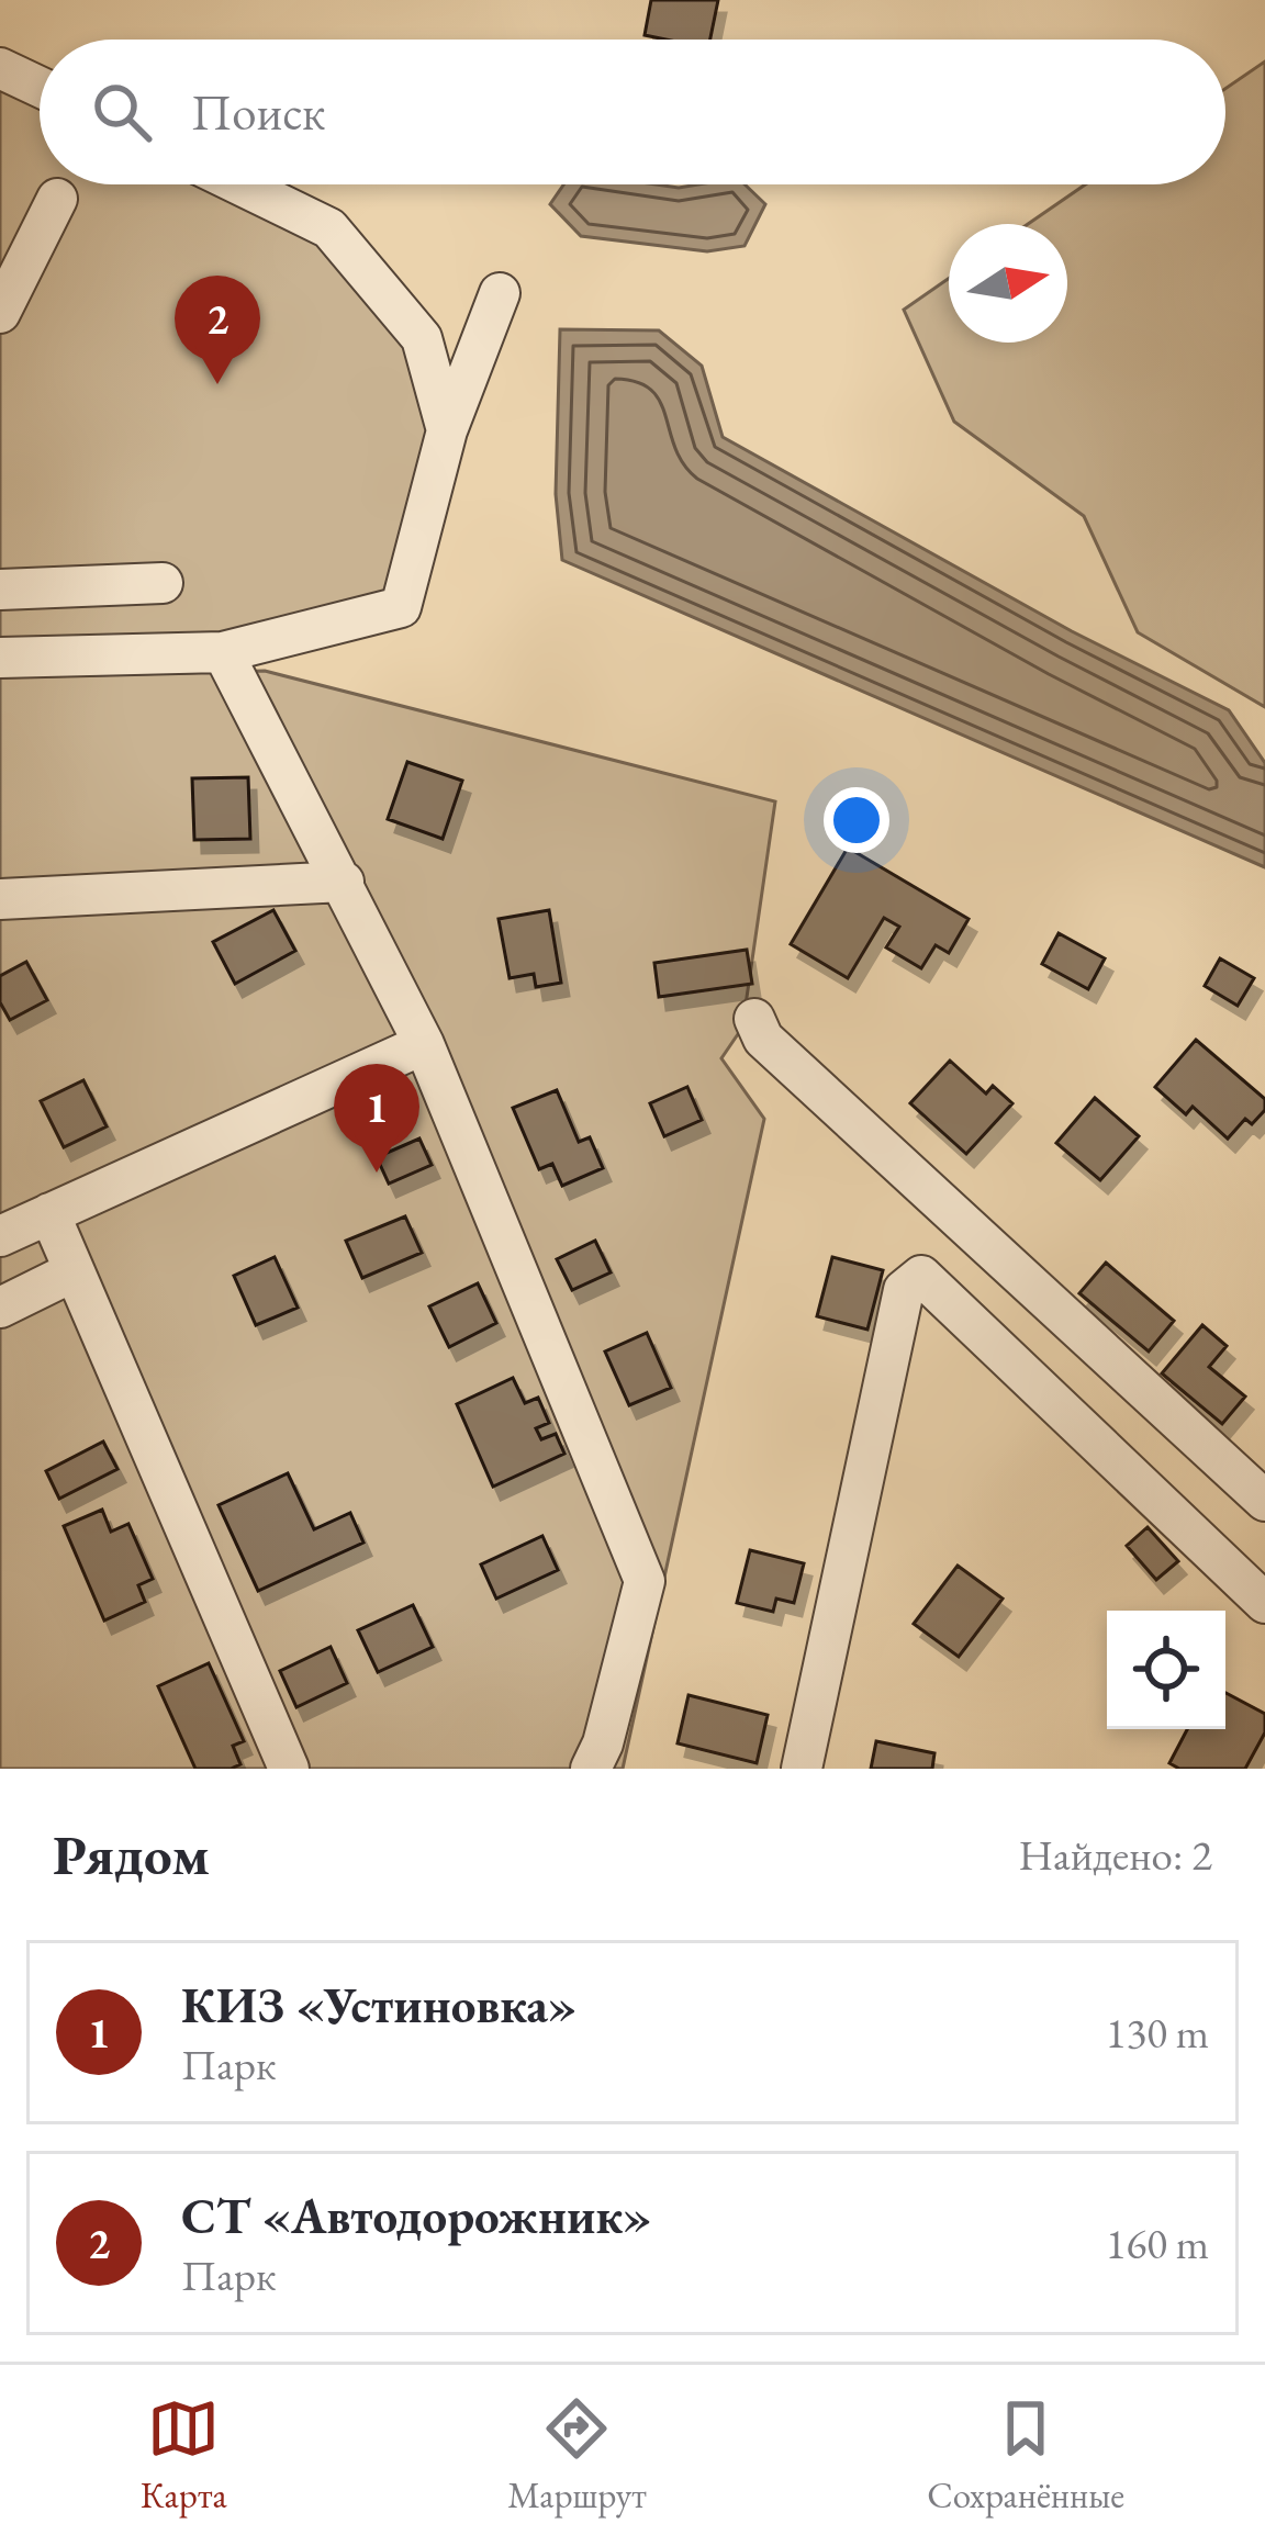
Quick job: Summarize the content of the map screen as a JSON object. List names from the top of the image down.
{
  "north": "right",
  "page": {
    "search": "Поиск",
    "pins": ["2", "1"],
    "heading": ["Рядом", "Найдено: 2"],
    "list": [
      {
        "mark": "1",
        "name": "КИЗ «Устиновка»",
        "note": "Парк",
        "value": "130 m"
      },
      {
        "mark": "2",
        "name": "СТ «Автодорожник»",
        "note": "Парк",
        "value": "160 m"
      }
    ],
    "nav": ["Карта", "Маршрут", "Сохранённые"]
  }
}
